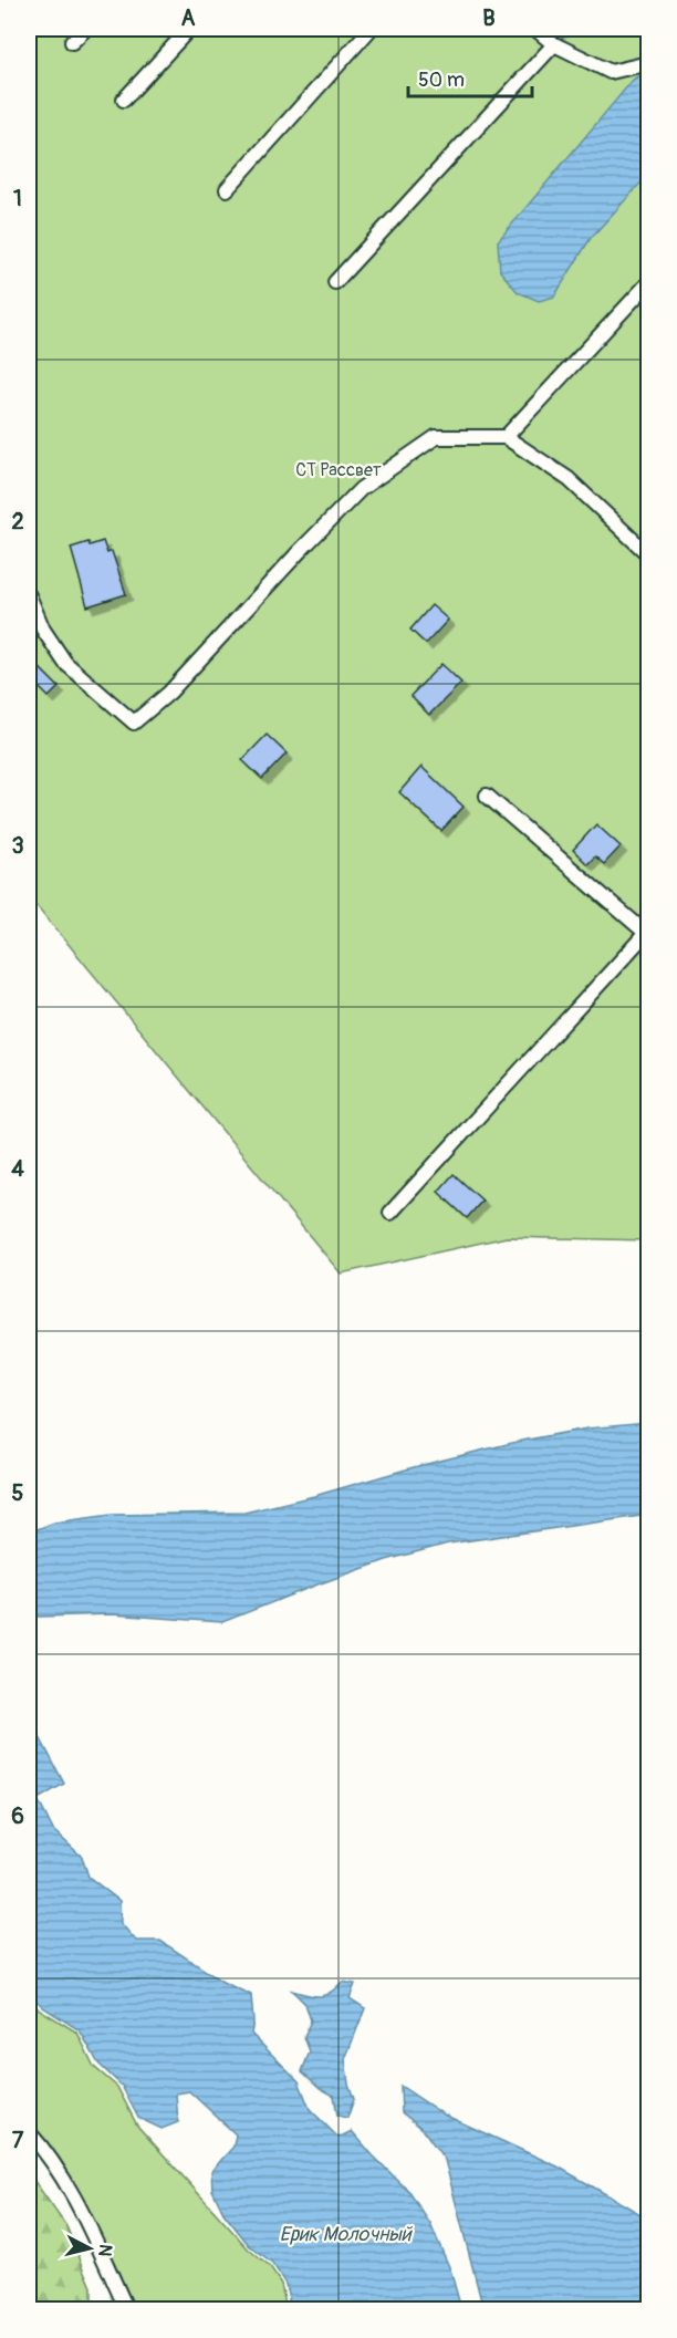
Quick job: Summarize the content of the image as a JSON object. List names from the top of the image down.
{
  "water": ["Ерик Молочный"],
  "parks": ["СТ Рассвет"],
  "scale_bar": "50 m",
  "north": "right",
  "grid": {
    "columns": ["A", "B"],
    "rows": [
      "1",
      "2",
      "3",
      "4",
      "5",
      "6",
      "7"
    ]
  }
}
